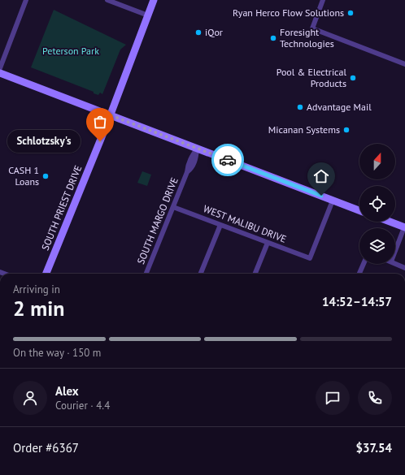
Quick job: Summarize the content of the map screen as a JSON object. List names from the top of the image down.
{
  "streets": {
    "main road": ["SOUTH PRIEST DRIVE"],
    "street": ["SOUTH MARGO DRIVE", "WEST MALIBU DRIVE"]
  },
  "crossings": [
    ["SOUTH MARGO DRIVE", "WEST MALIBU DRIVE"]
  ],
  "parks": ["Peterson Park"],
  "places": [
    "Ryan Herco Flow Solutions",
    "iQor",
    "Foresight Technologies",
    "Pool & Electrical Products",
    "Advantage Mail",
    "Micanan Systems",
    "Schlotzsky's",
    "CASH 1 Loans"
  ],
  "north": "top",
  "page": {
    "bubble": "Schlotzsky's",
    "heading": ["2 min", "Arriving in", "14:52–14:57"],
    "panel": [
      "Alex",
      "Courier · 4.4",
      "Order #6367",
      "$37.54"
    ],
    "bar": "On the way · 150 m"
  }
}
